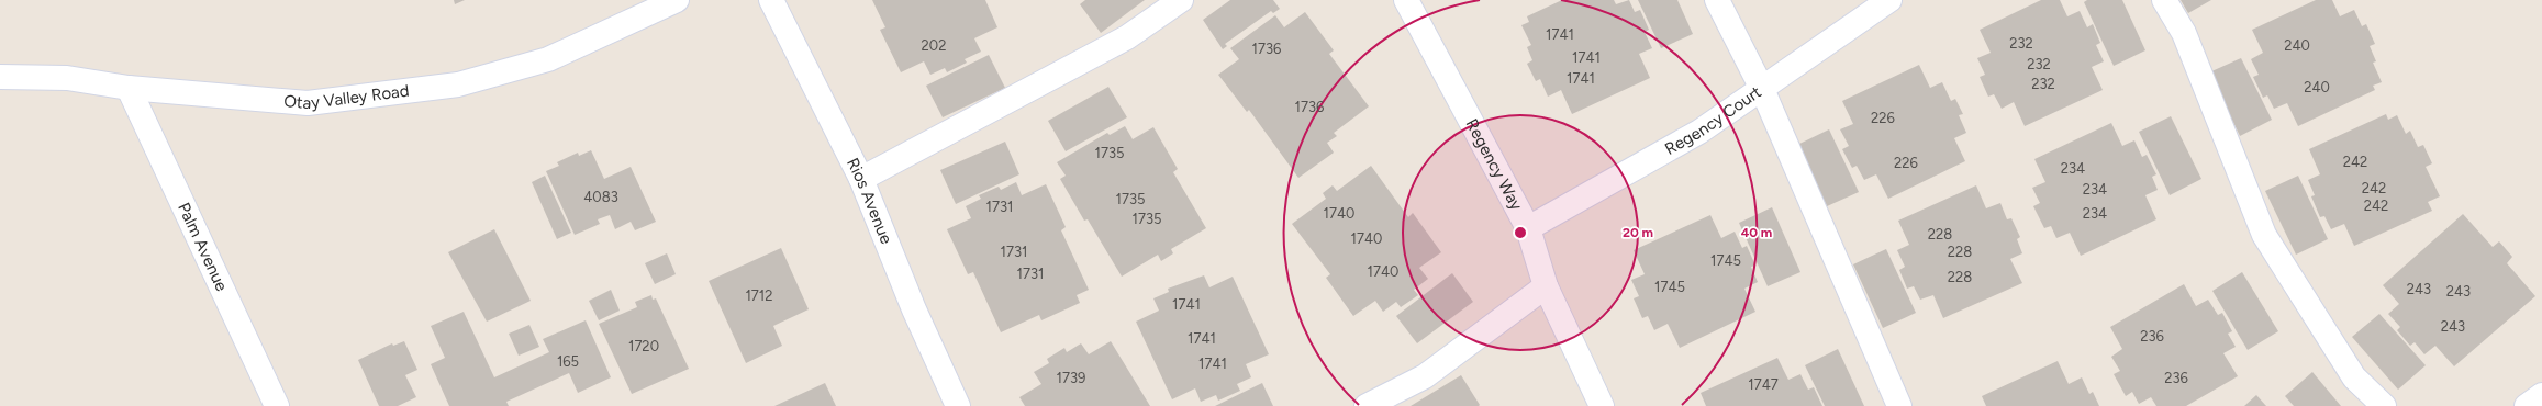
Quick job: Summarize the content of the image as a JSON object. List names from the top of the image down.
{
  "streets": {
    "street": [
      "Otay Valley Road",
      "Regency Court",
      "Regency Way",
      "Rios Avenue",
      "Palm Avenue"
    ]
  },
  "crossings": [
    ["Otay Valley Road", "Palm Avenue"],
    ["Regency Court", "Regency Way"]
  ],
  "house_numbers": [
    "1741",
    "232",
    "202",
    "240",
    "1736",
    "1741",
    "232",
    "1741",
    "232",
    "240",
    "1736",
    "226",
    "1735",
    "242",
    "226",
    "234",
    "242",
    "234",
    "4083",
    "1735",
    "242",
    "1731",
    "1740",
    "234",
    "1735",
    "228",
    "1740",
    "1731",
    "228",
    "1745",
    "1740",
    "1731",
    "228",
    "1745",
    "243",
    "243",
    "1712",
    "1741",
    "243",
    "236",
    "1741",
    "1720",
    "165",
    "1741",
    "1739",
    "236",
    "1747"
  ],
  "rings": ["20 m", "40 m"]
}
